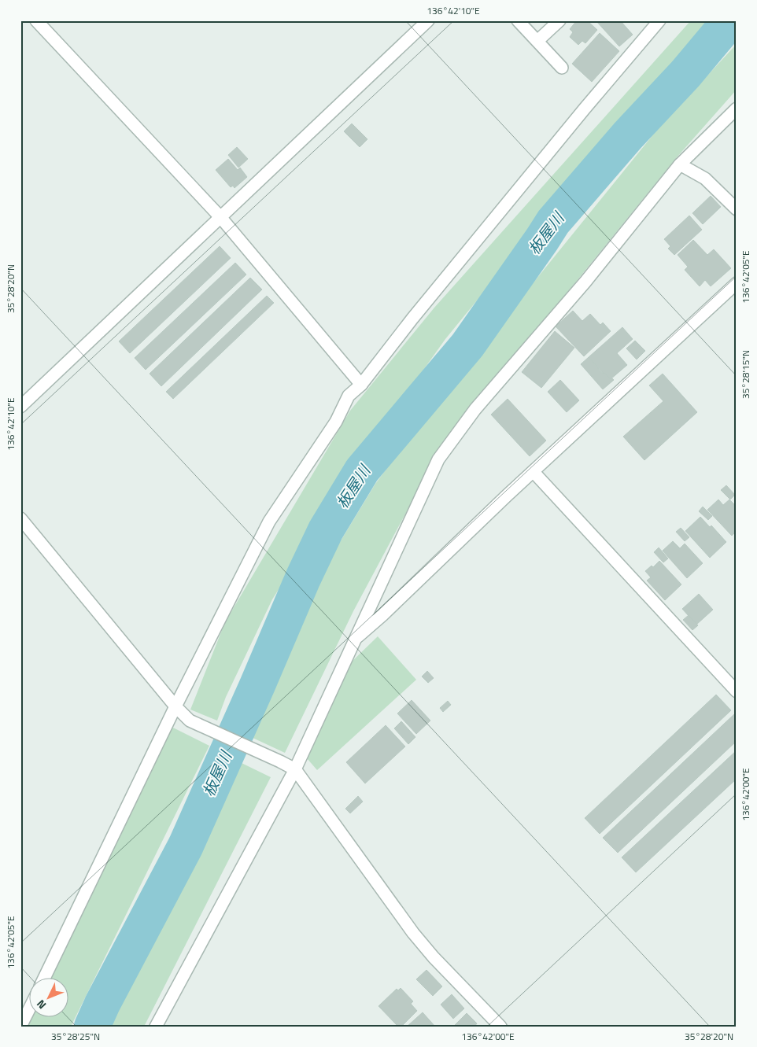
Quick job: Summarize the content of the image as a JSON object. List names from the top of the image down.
{
  "water": ["板屋川"],
  "north": "bottom left",
  "coordinates": [
    "136°42'10\"E",
    "136°42'05\"E",
    "35°28'20\"N",
    "35°28'15\"N",
    "136°42'00\"E",
    "35°28'25\"N"
  ]
}
